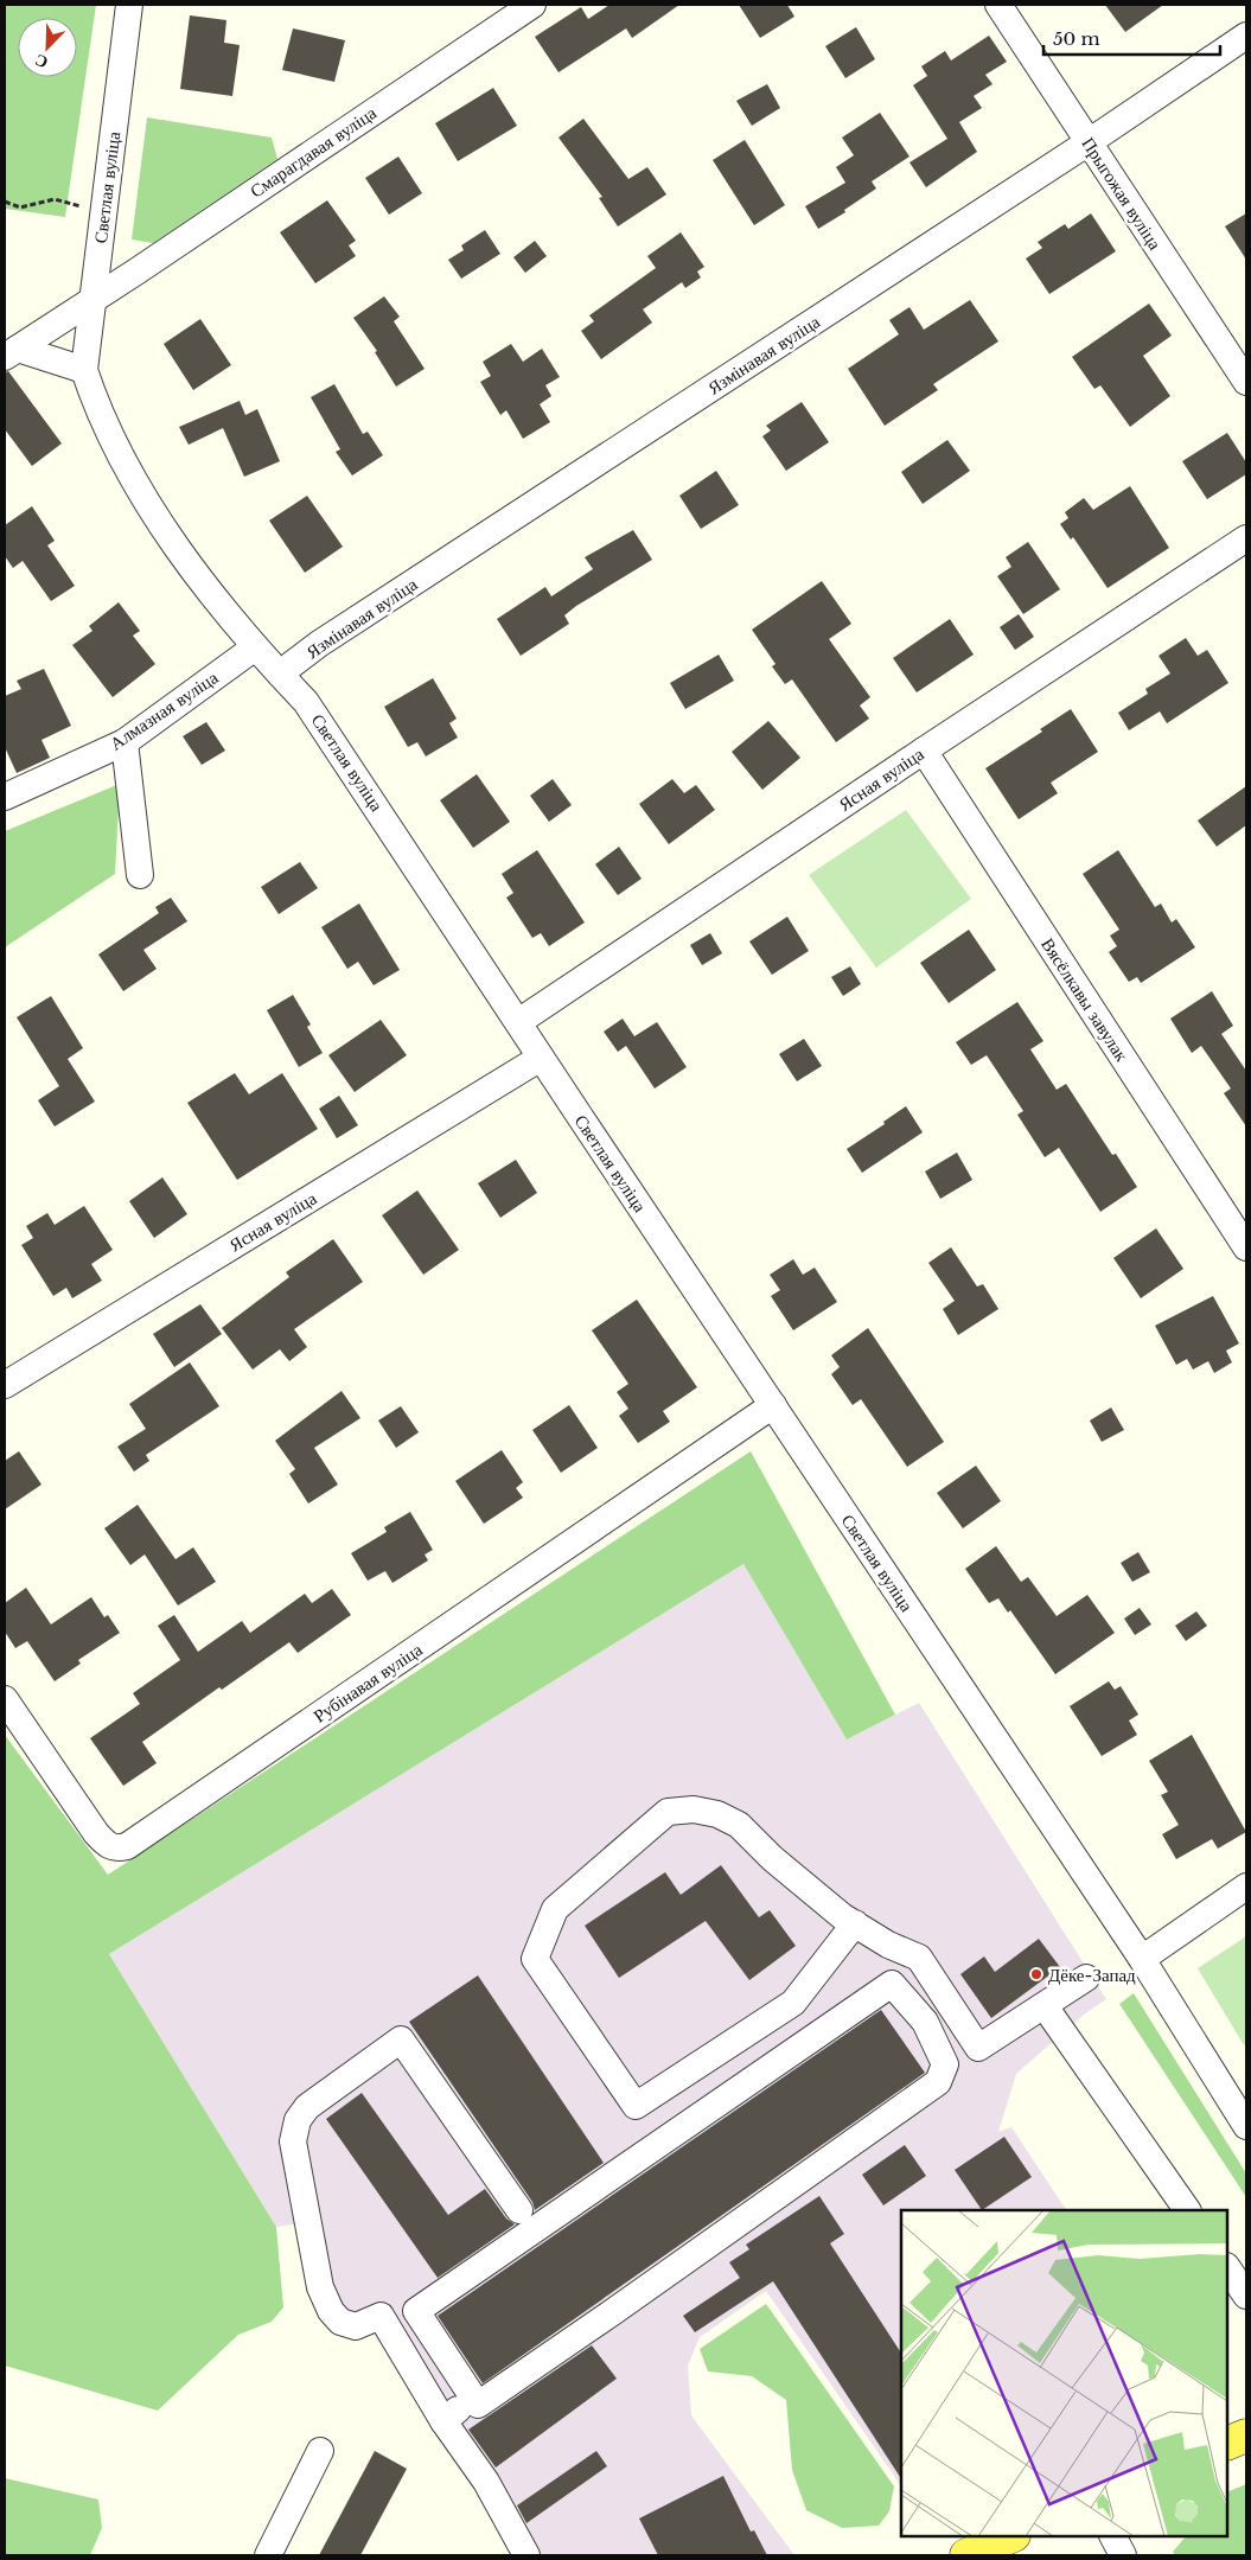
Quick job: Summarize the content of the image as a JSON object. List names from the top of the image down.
{
  "streets": {
    "street": [
      "Смарагдавая вуліца",
      "Светлая вуліца",
      "Прыгожая вуліца",
      "Язмінавая вуліца",
      "Алмазная вуліца",
      "Ясная вуліца",
      "Вясёлкавы завулак",
      "Рубінавая вуліца"
    ]
  },
  "crossings": [
    ["Смарагдавая вуліца", "Светлая вуліца"],
    ["Светлая вуліца", "Язмінавая вуліца"],
    ["Светлая вуліца", "Алмазная вуліца"],
    ["Светлая вуліца", "Ясная вуліца"],
    ["Светлая вуліца", "Рубінавая вуліца"],
    ["Прыгожая вуліца", "Язмінавая вуліца"],
    ["Ясная вуліца", "Вясёлкавы завулак"]
  ],
  "places": ["Дёке-Запад"],
  "scale_bar": "50 m",
  "north": "bottom left"
}
